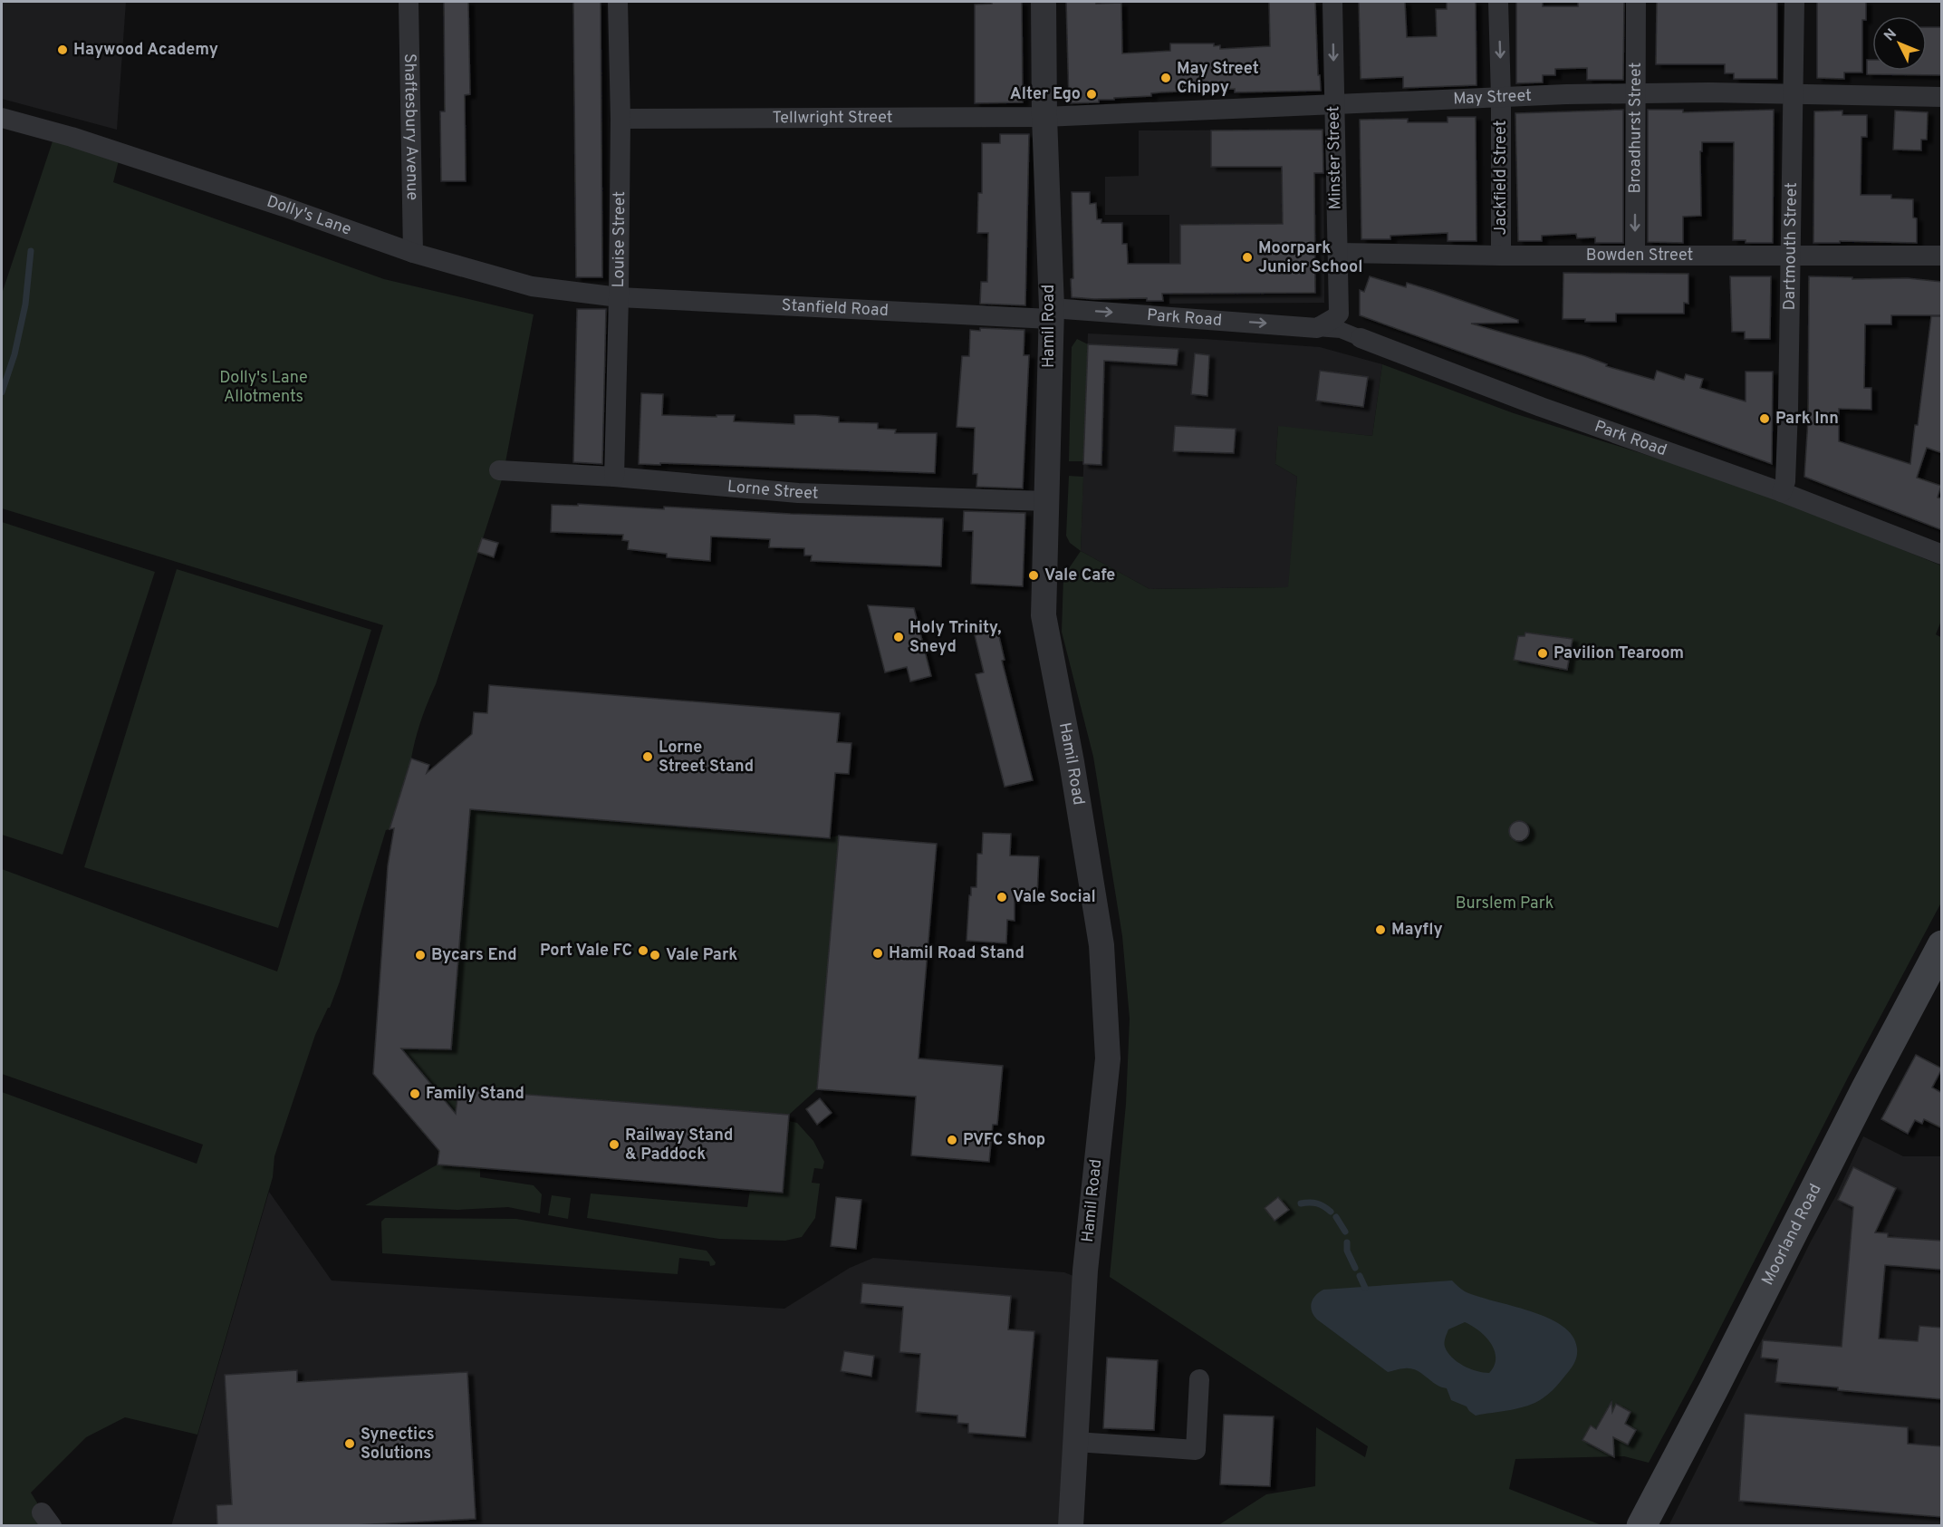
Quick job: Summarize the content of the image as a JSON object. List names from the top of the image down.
{
  "streets": {
    "main road": ["Moorland Road"],
    "street": [
      "May Street",
      "Tellwright Street",
      "Shaftesbury Avenue",
      "Broadhurst Street",
      "Minster Street",
      "Jackfield Street",
      "Dolly's Lane",
      "Louise Street",
      "Dartmouth Street",
      "Bowden Street",
      "Stanfield Road",
      "Park Road",
      "Hamil Road",
      "Lorne Street"
    ]
  },
  "crossings": [
    ["May Street", "Tellwright Street"],
    ["May Street", "Broadhurst Street"],
    ["May Street", "Minster Street"],
    ["May Street", "Jackfield Street"],
    ["May Street", "Dartmouth Street"],
    ["May Street", "Hamil Road"],
    ["Tellwright Street", "Louise Street"],
    ["Tellwright Street", "Hamil Road"],
    ["Shaftesbury Avenue", "Dolly's Lane"],
    ["Broadhurst Street", "Bowden Street"],
    ["Minster Street", "Bowden Street"],
    ["Minster Street", "Park Road"],
    ["Jackfield Street", "Bowden Street"],
    ["Dolly's Lane", "Louise Street"],
    ["Dolly's Lane", "Stanfield Road"],
    ["Louise Street", "Stanfield Road"],
    ["Louise Street", "Lorne Street"],
    ["Dartmouth Street", "Bowden Street"],
    ["Dartmouth Street", "Park Road"],
    ["Stanfield Road", "Park Road"],
    ["Stanfield Road", "Hamil Road"],
    ["Park Road", "Hamil Road"],
    ["Hamil Road", "Lorne Street"]
  ],
  "one_way": ["Broadhurst Street", "Jackfield Street"],
  "parks": ["Dolly's Lane Allotments", "Burslem Park"],
  "places": [
    "Haywood Academy",
    "May Street Chippy",
    "Alter Ego",
    "Moorpark Junior School",
    "Park Inn",
    "Vale Cafe",
    "Holy Trinity, Sneyd",
    "Pavilion Tearoom",
    "Lorne Street Stand",
    "Vale Social",
    "Mayfly",
    "Port Vale FC",
    "Hamil Road Stand",
    "Bycars End",
    "Vale Park",
    "Family Stand",
    "PVFC Shop",
    "Railway Stand & Paddock",
    "Synectics Solutions"
  ],
  "north": "top left"
}
